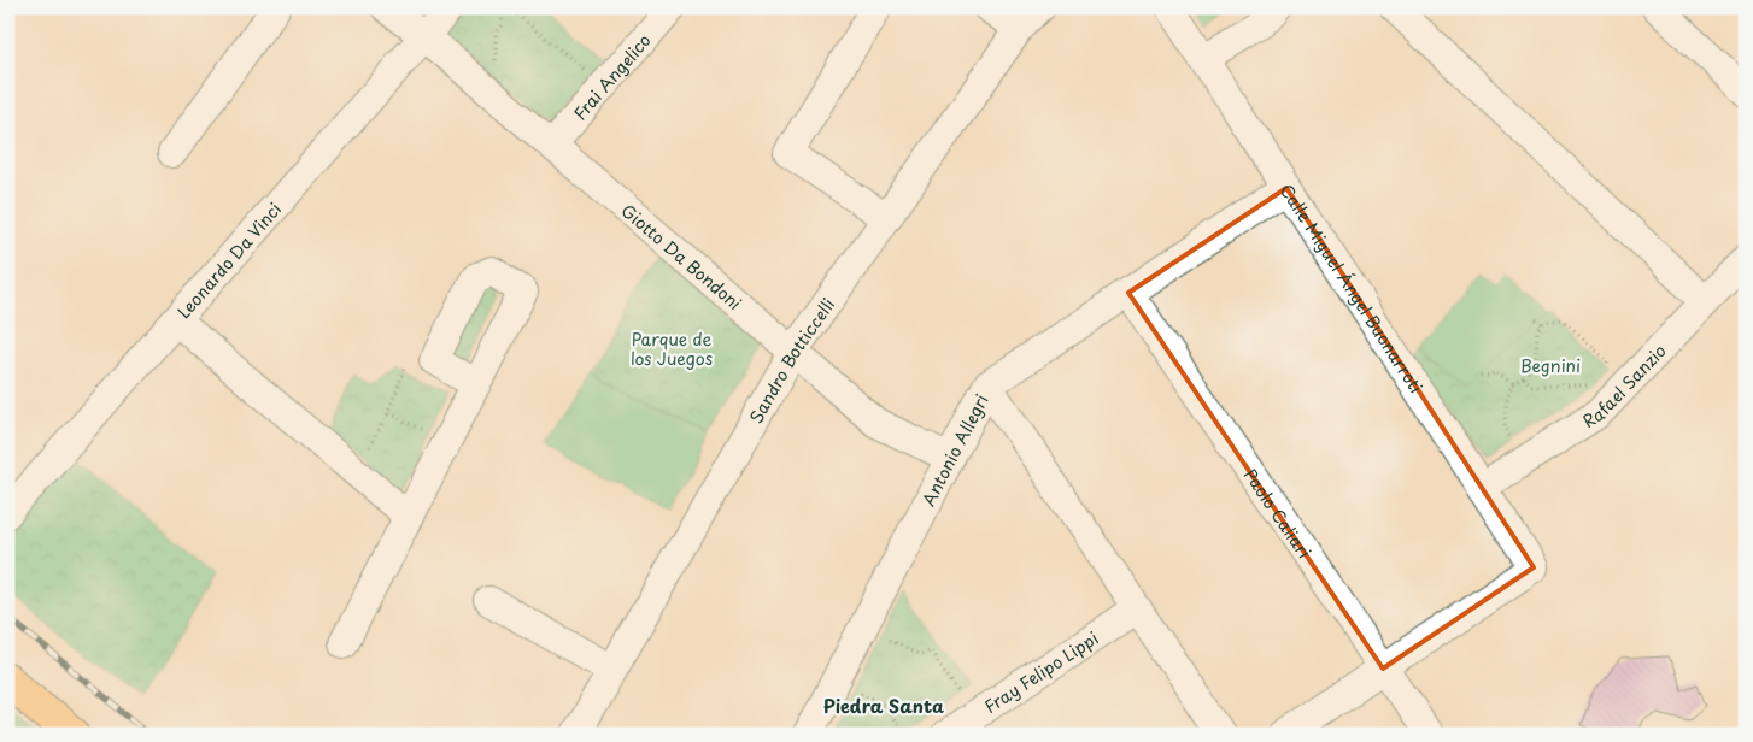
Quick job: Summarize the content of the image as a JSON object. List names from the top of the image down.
{
  "streets": {
    "street": [
      "Frai Angelico",
      "Giotto Da Bondoni",
      "Leonardo Da Vinci",
      "Calle Miguel Ángel Buonarroti",
      "Sandro Botticcelli",
      "Rafael Sanzio",
      "Antonio Allegri",
      "Paolo Caliari",
      "Fray Felipo Lippi"
    ]
  },
  "crossings": [
    ["Frai Angelico", "Giotto Da Bondoni"],
    ["Giotto Da Bondoni", "Leonardo Da Vinci"],
    ["Giotto Da Bondoni", "Sandro Botticcelli"],
    ["Giotto Da Bondoni", "Antonio Allegri"],
    ["Calle Miguel Ángel Buonarroti", "Rafael Sanzio"],
    ["Calle Miguel Ángel Buonarroti", "Antonio Allegri"],
    ["Calle Miguel Ángel Buonarroti", "Paolo Caliari"],
    ["Antonio Allegri", "Paolo Caliari"]
  ],
  "districts": ["Piedra Santa"],
  "parks": ["Parque de los Juegos", "Begnini"]
}
